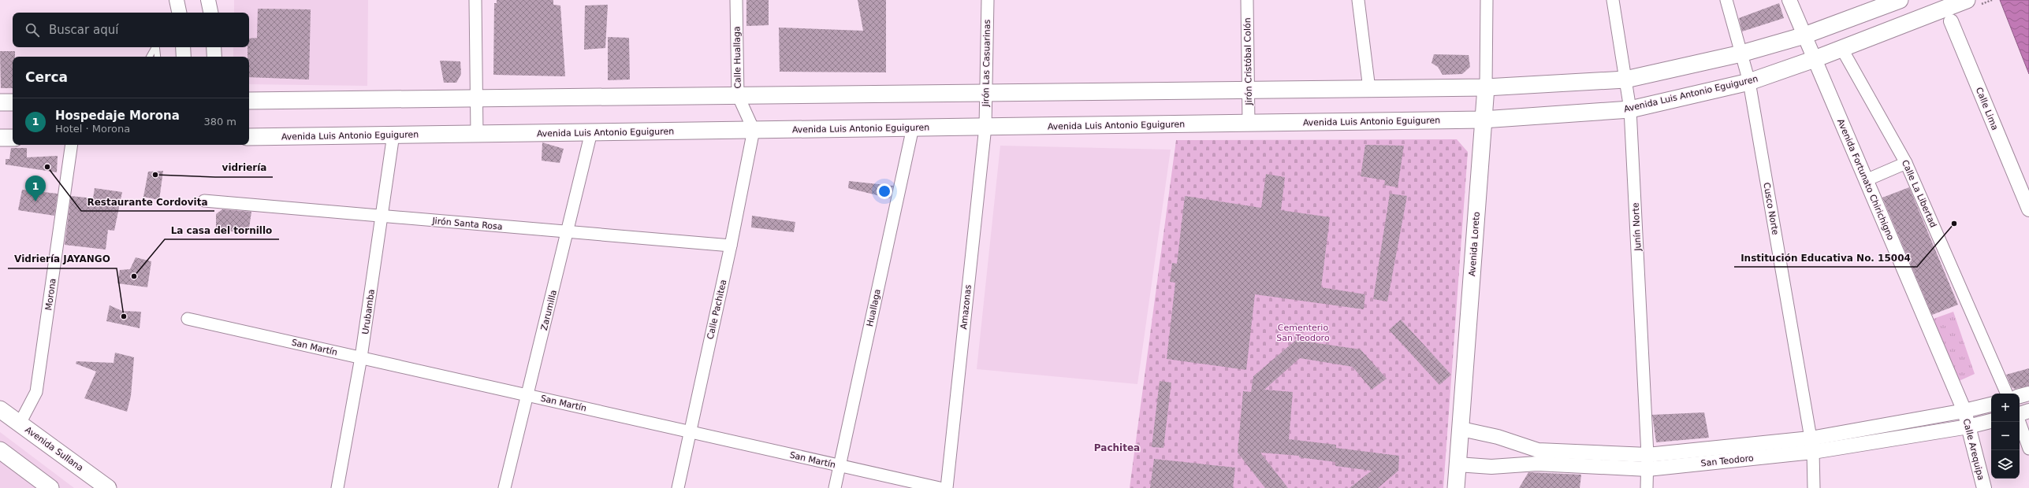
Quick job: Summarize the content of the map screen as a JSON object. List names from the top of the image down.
{
  "streets": {
    "main road": ["Avenida Luis Antonio Eguiguren", "Avenida Loreto", "Avenida Sullana"],
    "street": [
      "Calle Huallaga",
      "Jirón Cristóbal Colón",
      "Jirón Las Casuarinas",
      "Calle Lima",
      "Avenida Fortunato Chirichigno",
      "Calle La Libertad",
      "Cusco Norte",
      "Jirón Santa Rosa",
      "Junín Norte",
      "Morona",
      "Amazonas",
      "Huallaga",
      "Calle Pachitea",
      "Zarumilla",
      "Urubamba",
      "San Martín",
      "Calle Arequipa",
      "San Teodoro"
    ]
  },
  "crossings": [
    ["Calle Huallaga", "Avenida Luis Antonio Eguiguren"],
    ["Calle Huallaga", "Calle Pachitea"],
    ["Jirón Cristóbal Colón", "Avenida Luis Antonio Eguiguren"],
    ["Jirón Las Casuarinas", "Avenida Luis Antonio Eguiguren"],
    ["Jirón Las Casuarinas", "Amazonas"],
    ["Avenida Luis Antonio Eguiguren", "Calle Lima"],
    ["Avenida Luis Antonio Eguiguren", "Avenida Fortunato Chirichigno"],
    ["Avenida Luis Antonio Eguiguren", "Calle La Libertad"],
    ["Avenida Luis Antonio Eguiguren", "Cusco Norte"],
    ["Avenida Luis Antonio Eguiguren", "Junín Norte"],
    ["Avenida Luis Antonio Eguiguren", "Avenida Loreto"],
    ["Avenida Luis Antonio Eguiguren", "Amazonas"],
    ["Avenida Luis Antonio Eguiguren", "Huallaga"],
    ["Avenida Luis Antonio Eguiguren", "Calle Pachitea"],
    ["Avenida Luis Antonio Eguiguren", "Zarumilla"],
    ["Avenida Luis Antonio Eguiguren", "Urubamba"],
    ["Avenida Fortunato Chirichigno", "Calle Arequipa"],
    ["Avenida Fortunato Chirichigno", "San Teodoro"],
    ["Cusco Norte", "San Teodoro"],
    ["Jirón Santa Rosa", "Calle Pachitea"],
    ["Jirón Santa Rosa", "Zarumilla"],
    ["Jirón Santa Rosa", "Urubamba"],
    ["Junín Norte", "San Teodoro"],
    ["Avenida Loreto", "San Teodoro"],
    ["Morona", "Avenida Sullana"],
    ["Huallaga", "San Martín"],
    ["Calle Pachitea", "San Martín"],
    ["Zarumilla", "San Martín"],
    ["Urubamba", "San Martín"],
    ["Calle Arequipa", "San Teodoro"]
  ],
  "districts": ["Pachitea"],
  "parks": ["Cementerio San Teodoro"],
  "places": [
    "Restaurante Cordovita",
    "vidriería",
    "Institución Educativa No. 15004",
    "La casa del tornillo",
    "Vidriería JAYANGO"
  ],
  "page": {
    "search": "Buscar aquí",
    "heading": "Cerca",
    "list": [
      {
        "mark": "1",
        "name": "Hospedaje Morona",
        "note": "Hotel · Morona",
        "value": "380 m"
      }
    ],
    "pins": "1",
    "map_buttons": ["+", "−"]
  }
}
